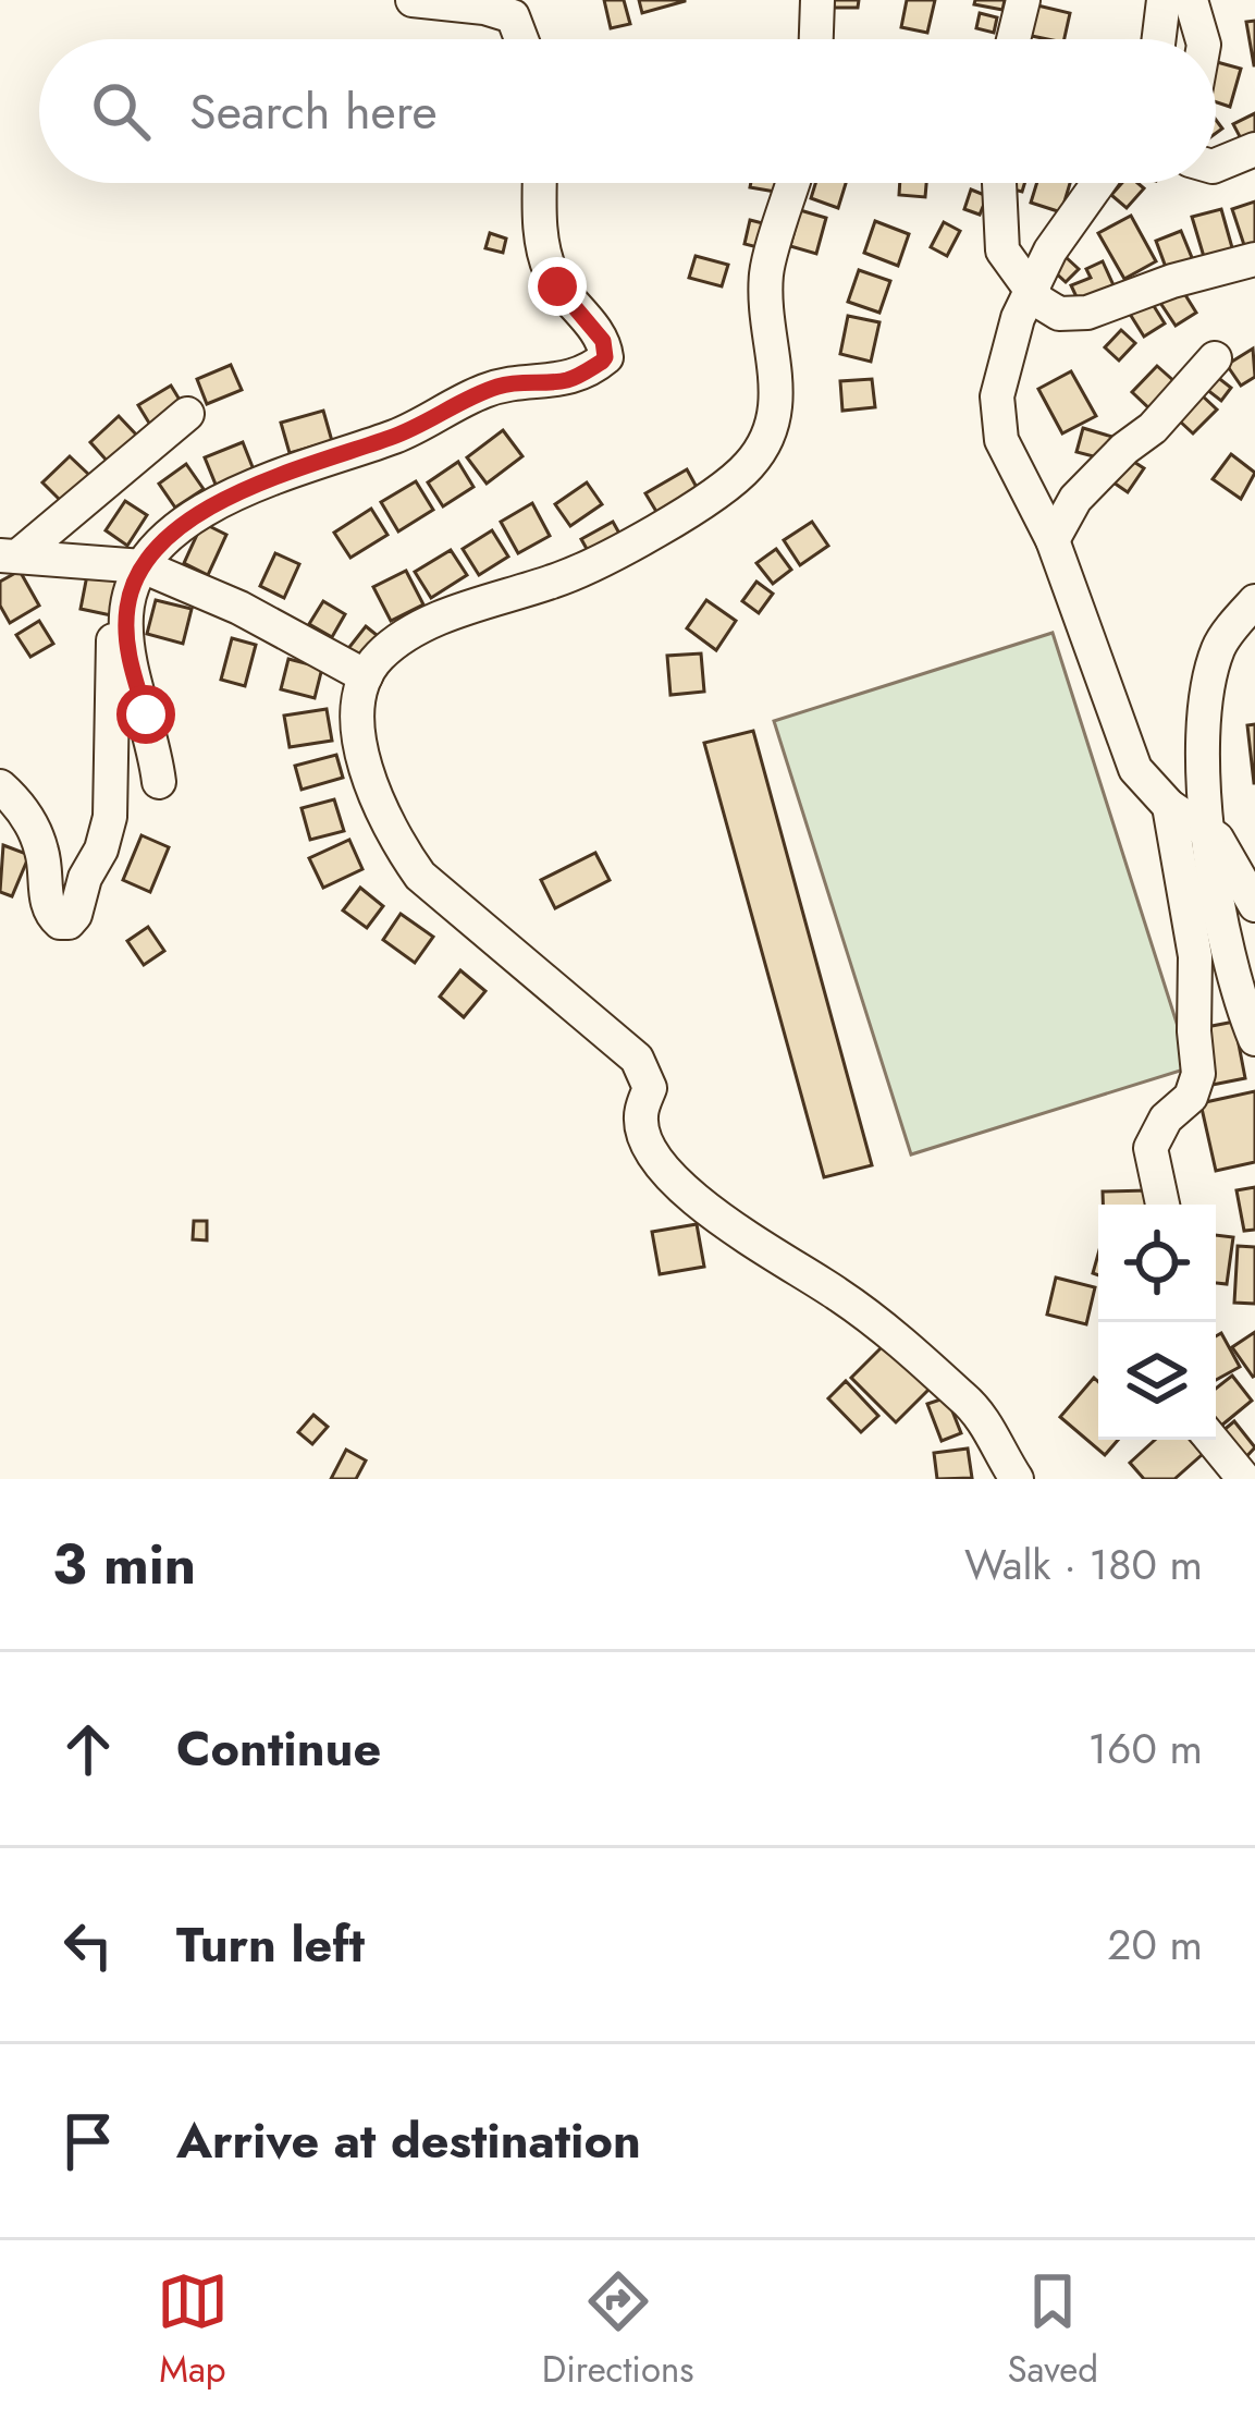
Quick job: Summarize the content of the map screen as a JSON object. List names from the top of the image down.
{
  "page": {
    "search": "Search here",
    "heading": ["3 min", "Walk · 180 m"],
    "list": [
      ["Continue", "160 m"],
      ["Turn left", "20 m"],
      "Arrive at destination"
    ],
    "nav": ["Map", "Directions", "Saved"]
  }
}
